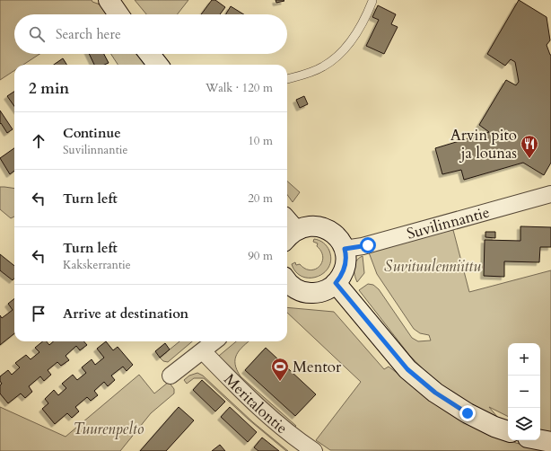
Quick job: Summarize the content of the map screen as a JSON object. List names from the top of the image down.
{
  "streets": {
    "street": ["Suvilinnantie", "Meritalontie"]
  },
  "parks": ["Suvituulenniittu", "Tuurenpelto"],
  "places": {
    "restaurant": ["Arvin pito ja lounas"],
    "sports": ["Mentor"]
  },
  "page": {
    "search": "Search here",
    "heading": ["2 min", "Walk · 120 m"],
    "list": [
      ["Continue", "Suvilinnantie", "10 m"],
      ["Turn left", "20 m"],
      ["Turn left", "Kakskerrantie", "90 m"],
      "Arrive at destination"
    ],
    "map_buttons": ["+", "−"]
  }
}
